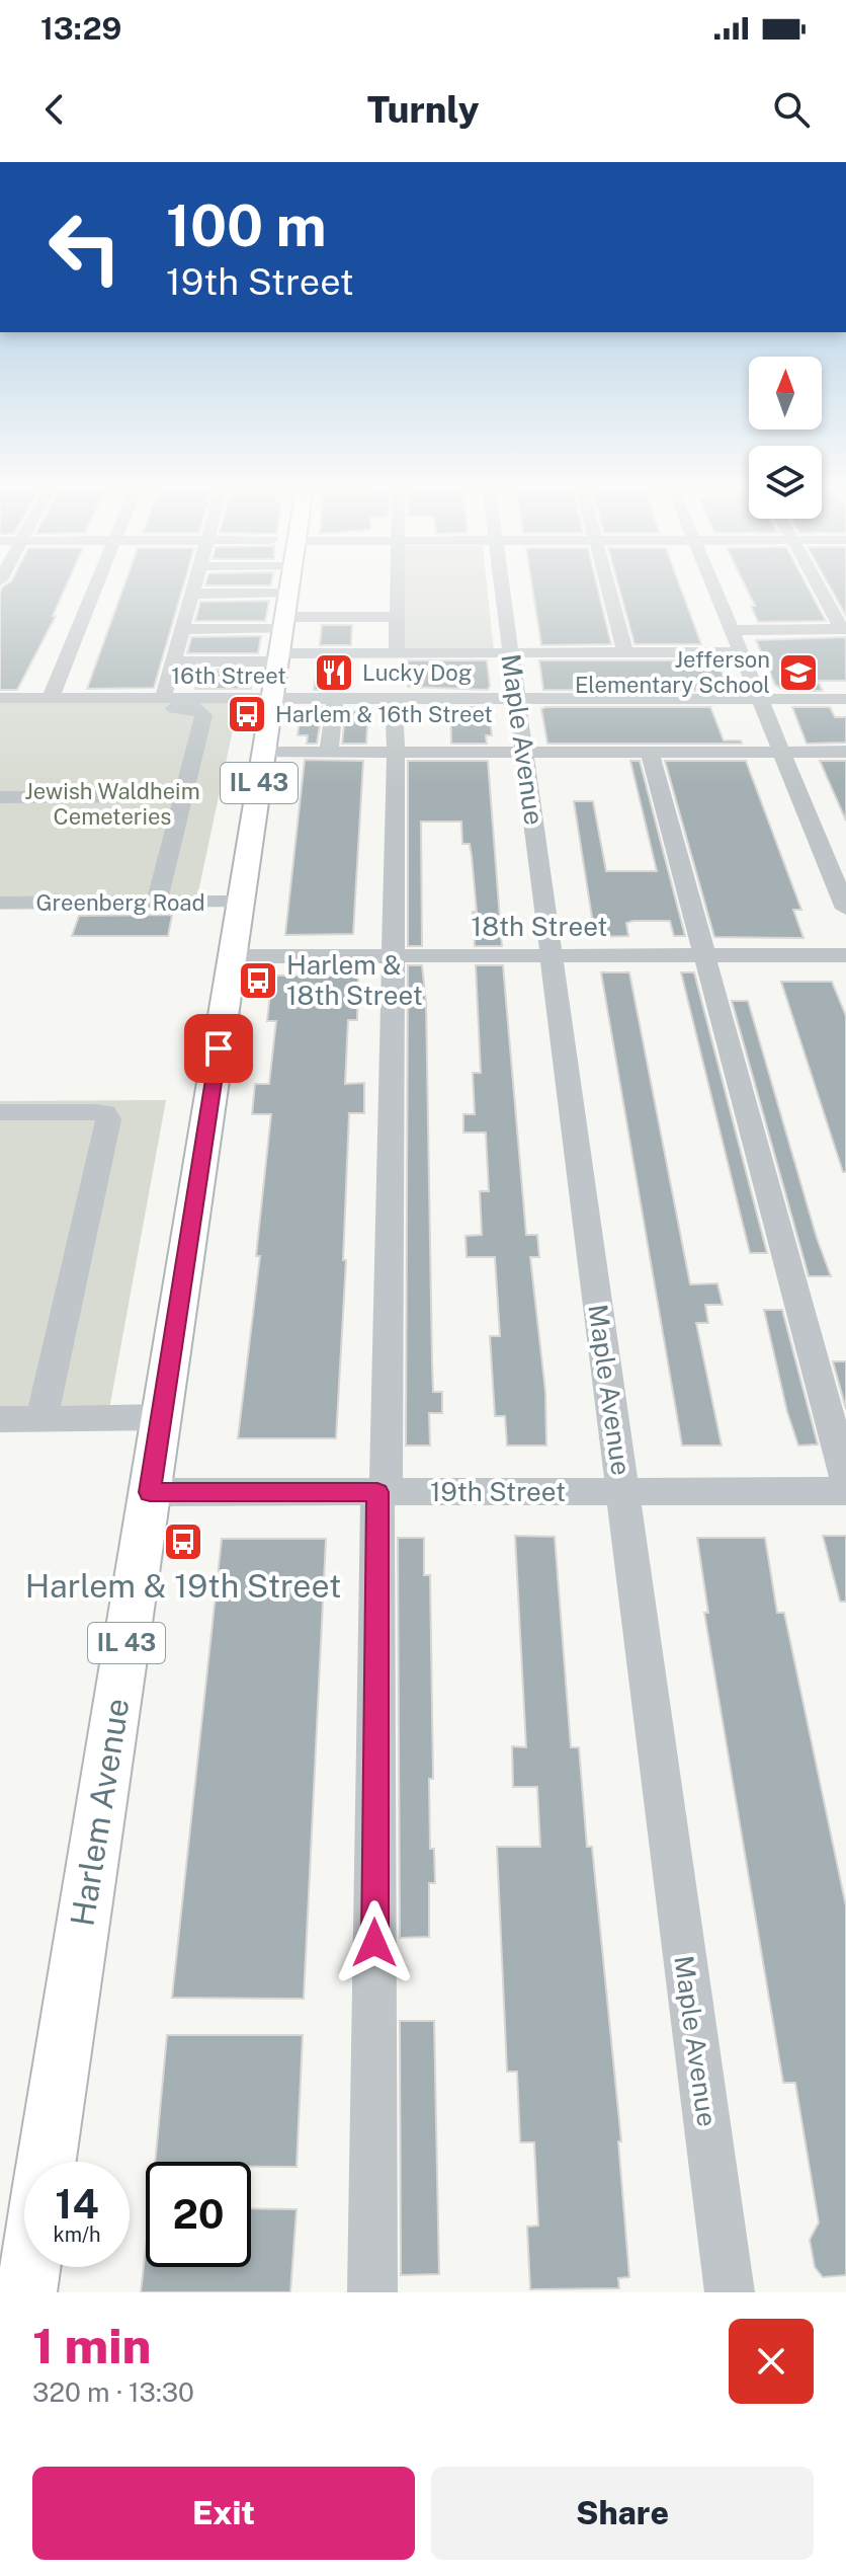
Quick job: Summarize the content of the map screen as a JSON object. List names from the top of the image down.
{
  "streets": {
    "main road": ["IL 43", "Harlem Avenue"],
    "street": [
      "16th Street",
      "Maple Avenue",
      "Greenberg Road",
      "18th Street",
      "19th Street"
    ]
  },
  "crossings": [
    ["16th Street", "Maple Avenue"],
    ["16th Street", "IL 43"],
    ["Maple Avenue", "18th Street"],
    ["Maple Avenue", "19th Street"],
    ["IL 43", "Harlem Avenue"],
    ["Greenberg Road", "Harlem Avenue"],
    ["18th Street", "Harlem Avenue"],
    ["19th Street", "Harlem Avenue"]
  ],
  "parks": ["Jewish Waldheim Cemeteries"],
  "places": {
    "restaurant": ["Lucky Dog"],
    "school or university": ["Jefferson Elementary School"],
    "bus stop": ["Harlem & 16th Street", "Harlem & 18th Street", "Harlem & 19th Street"]
  },
  "north": "top",
  "page": {
    "status": "13:29",
    "header": "Turnly",
    "turn": ["100 m", "19th Street"],
    "speed": "14 km/h",
    "limit": "20",
    "heading": ["1 min", "320 m · 13:30"],
    "buttons": ["Exit", "Share"]
  }
}
